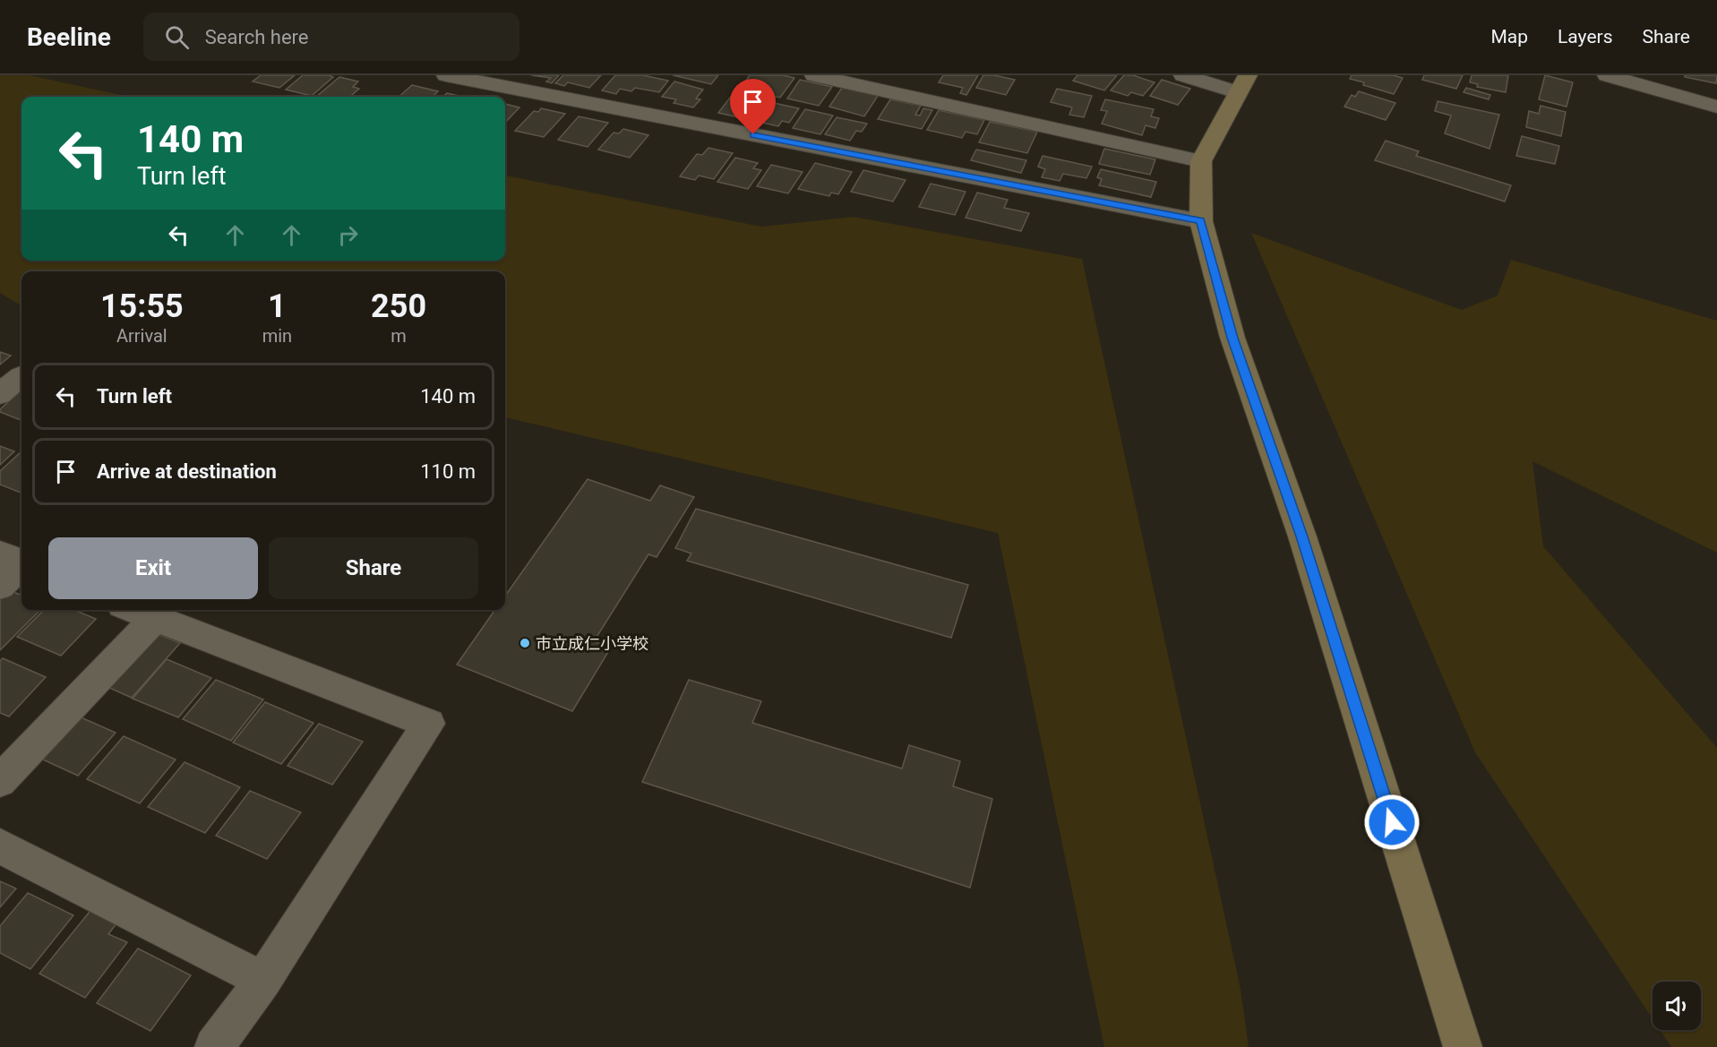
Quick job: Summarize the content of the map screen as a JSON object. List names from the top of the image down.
{
  "places": ["市立成仁小学校"],
  "page": {
    "header": "Beeline",
    "search": "Search here",
    "nav": ["Map", "Layers", "Share"],
    "turn": ["140 m", "Turn left"],
    "eta": [
      "15:55",
      "Arrival",
      "1",
      "min",
      "250",
      "m"
    ],
    "list": [
      {
        "name": "Turn left",
        "value": "140 m"
      },
      {
        "name": "Arrive at destination",
        "value": "110 m"
      }
    ],
    "buttons": ["Exit", "Share"]
  }
}
